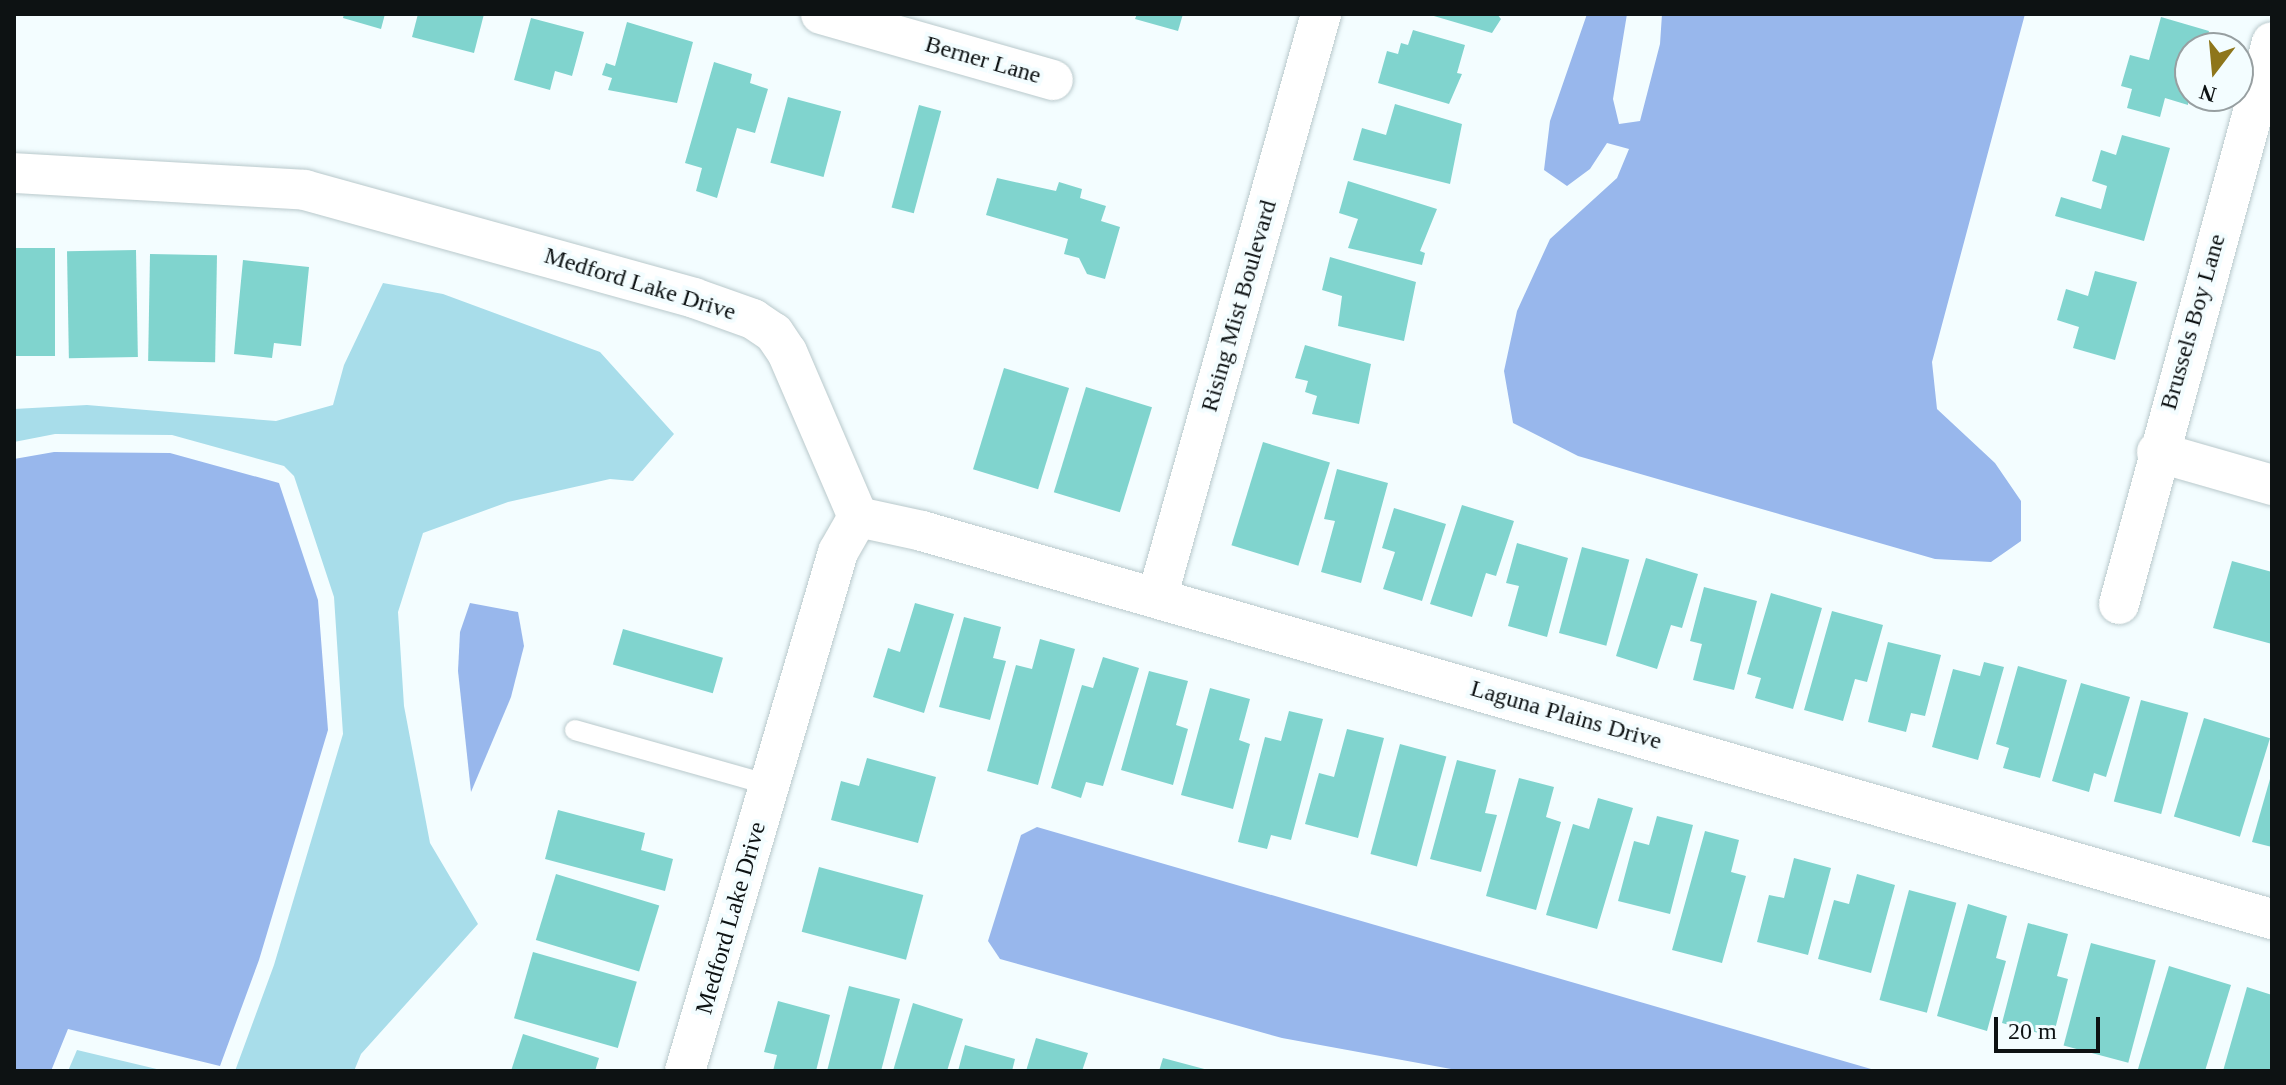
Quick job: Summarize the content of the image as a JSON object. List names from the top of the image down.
{
  "streets": {
    "street": [
      "Berner Lane",
      "Medford Lake Drive",
      "Rising Mist Boulevard",
      "Brussels Boy Lane",
      "Laguna Plains Drive"
    ]
  },
  "crossings": [
    ["Medford Lake Drive", "Laguna Plains Drive"],
    ["Rising Mist Boulevard", "Laguna Plains Drive"]
  ],
  "scale_bar": "20 m",
  "north": "bottom"
}
